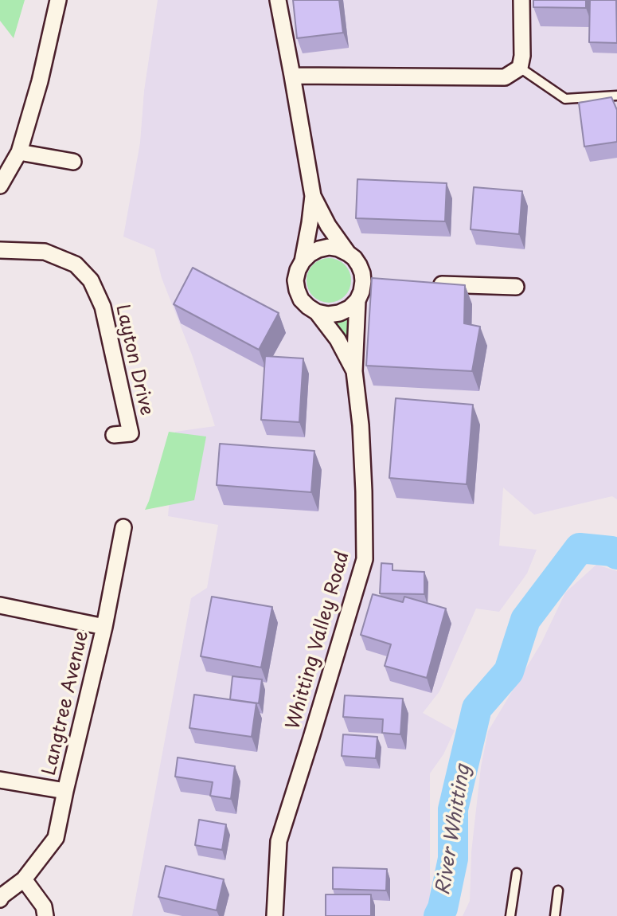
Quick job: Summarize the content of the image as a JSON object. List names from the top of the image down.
{
  "streets": {
    "street": ["Layton Drive", "Whitting Valley Road", "Langtree Avenue"]
  },
  "water": ["River Whitting"]
}
